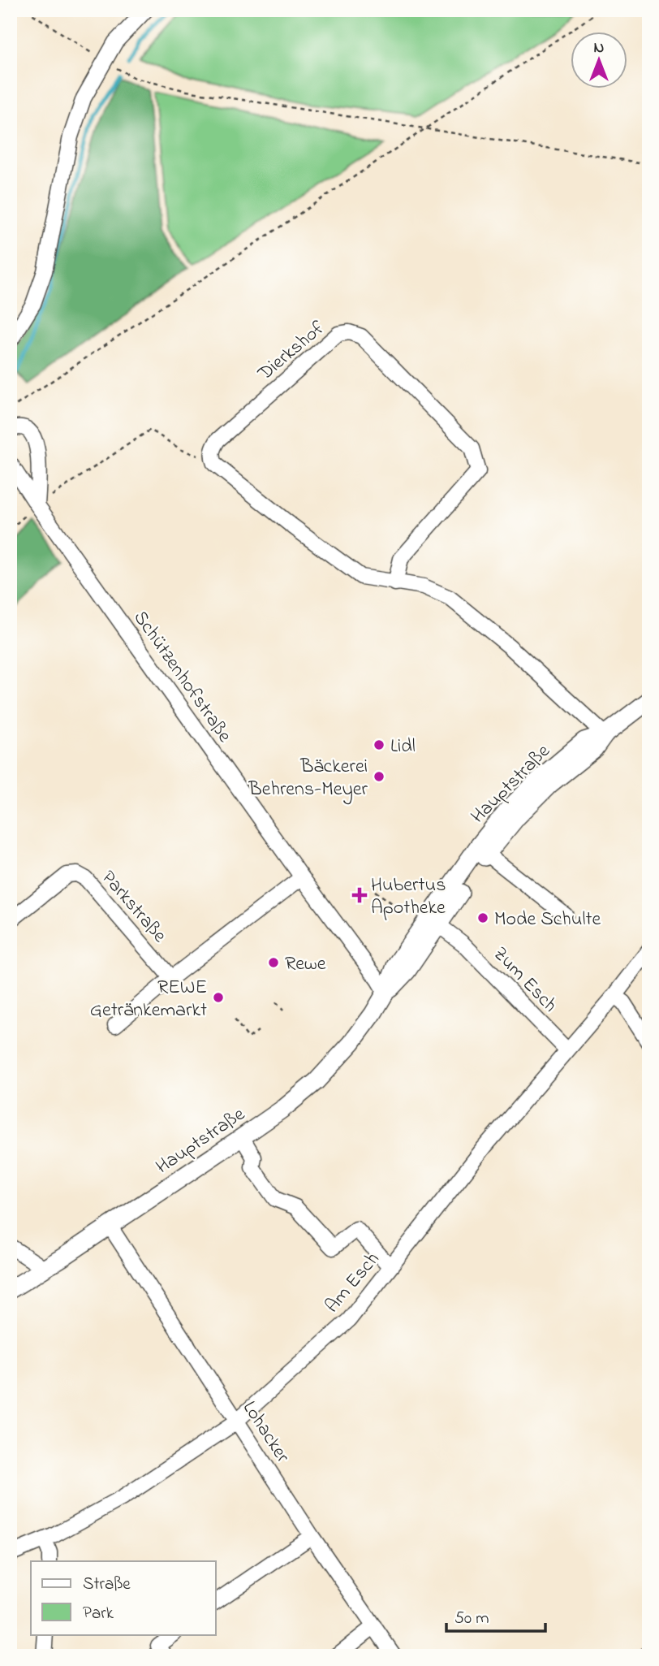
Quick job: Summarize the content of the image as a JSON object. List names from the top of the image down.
{
  "streets": {
    "main road": ["Hauptstraße"],
    "street": [
      "Dierkshof",
      "Schützenhofstraße",
      "Parkstraße",
      "Zum Esch",
      "Am Esch",
      "Lohacker"
    ]
  },
  "crossings": [
    ["Schützenhofstraße", "Hauptstraße"],
    ["Hauptstraße", "Zum Esch"],
    ["Hauptstraße", "Lohacker"],
    ["Zum Esch", "Am Esch"],
    ["Am Esch", "Lohacker"]
  ],
  "places": {
    "other": [
      "Lidl",
      "Bäckerei Behrens-Meyer",
      "Mode Schulte",
      "Rewe",
      "REWE Getränkemarkt"
    ],
    "health": ["Hubertus Apotheke"]
  },
  "legend": ["Straße", "Park"],
  "scale_bar": "50 m",
  "north": "top"
}
